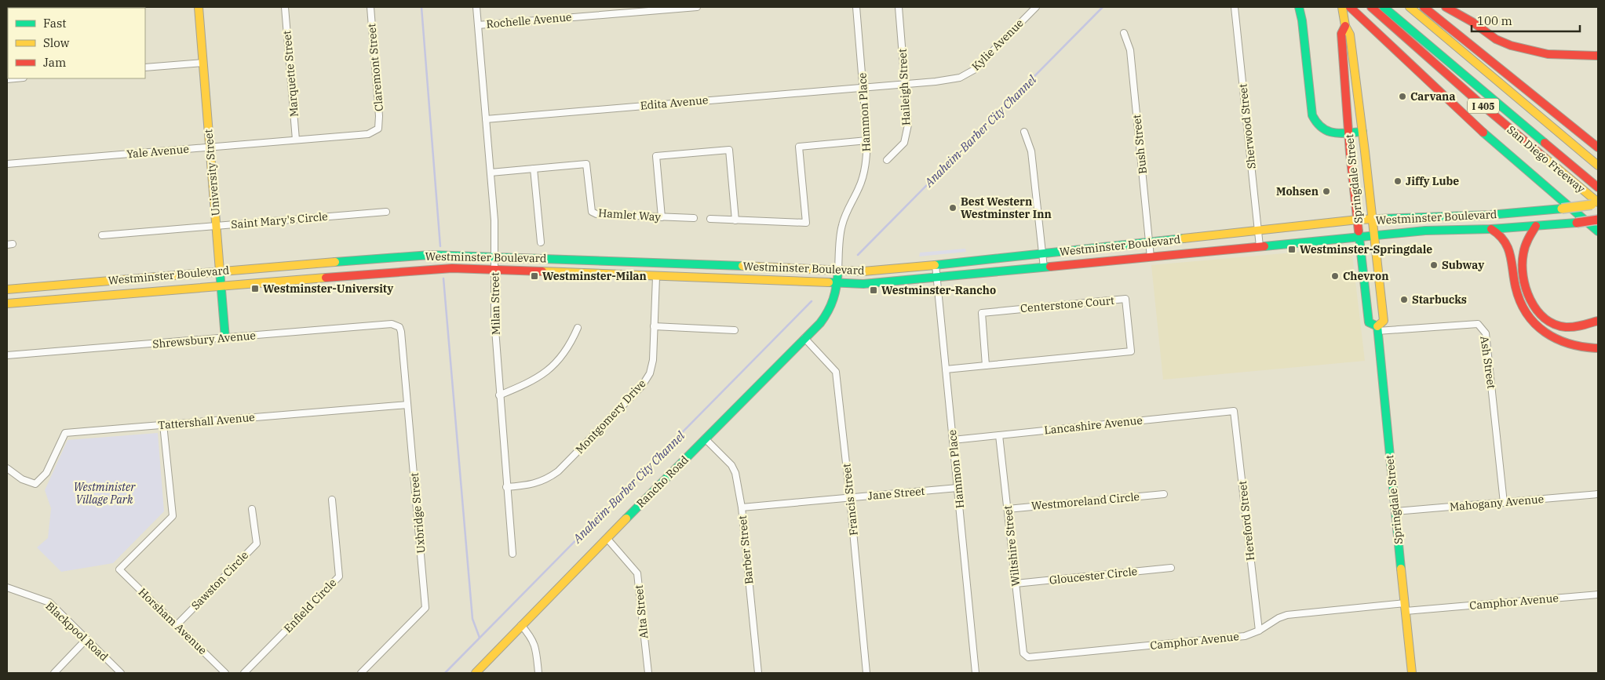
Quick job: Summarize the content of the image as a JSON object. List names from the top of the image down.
{
  "streets": {
    "main road": [
      "I 405",
      "Hammon Place",
      "San Diego Freeway",
      "University Street",
      "Springdale Street",
      "Westminster Boulevard",
      "Rancho Road"
    ],
    "street": [
      "Rochelle Avenue",
      "Kylie Avenue",
      "Claremont Street",
      "Marquette Street",
      "Haileigh Street",
      "Edita Avenue",
      "Sherwood Street",
      "Bush Street",
      "Yale Avenue",
      "Hamlet Way",
      "Saint Mary's Circle",
      "Milan Street",
      "Centerstone Court",
      "Shrewsbury Avenue",
      "Ash Street",
      "Montgomery Drive",
      "Tattershall Avenue",
      "Lancashire Avenue",
      "Jane Street",
      "Francis Street",
      "Westmoreland Circle",
      "Mahogany Avenue",
      "Uxbridge Street",
      "Hereford Street",
      "Wiltshire Street",
      "Barber Street",
      "Gloucester Circle",
      "Sawston Circle",
      "Camphor Avenue",
      "Enfield Circle",
      "Alta Street",
      "Horsham Avenue",
      "Blackpool Road"
    ]
  },
  "crossings": [
    ["Rochelle Avenue", "Milan Street"],
    ["Kylie Avenue", "Haileigh Street"],
    ["Kylie Avenue", "Edita Avenue"],
    ["Kylie Avenue", "Hammon Place"],
    ["Claremont Street", "Yale Avenue"],
    ["Marquette Street", "Yale Avenue"],
    ["Edita Avenue", "Hammon Place"],
    ["Edita Avenue", "Milan Street"],
    ["Hammon Place", "Westminster Boulevard"],
    ["Hammon Place", "Centerstone Court"],
    ["Hammon Place", "Lancashire Avenue"],
    ["Hammon Place", "Rancho Road"],
    ["Hammon Place", "Jane Street"],
    ["Sherwood Street", "Westminster Boulevard"],
    ["Bush Street", "Westminster Boulevard"],
    ["Yale Avenue", "University Street"],
    ["San Diego Freeway", "Westminster Boulevard"],
    ["University Street", "Westminster Boulevard"],
    ["University Street", "Saint Mary's Circle"],
    ["University Street", "Shrewsbury Avenue"],
    ["Springdale Street", "Westminster Boulevard"],
    ["Springdale Street", "Ash Street"],
    ["Springdale Street", "Mahogany Avenue"],
    ["Springdale Street", "Camphor Avenue"],
    ["Hamlet Way", "Milan Street"],
    ["Westminster Boulevard", "Milan Street"],
    ["Westminster Boulevard", "Montgomery Drive"],
    ["Westminster Boulevard", "Rancho Road"],
    ["Milan Street", "Montgomery Drive"],
    ["Shrewsbury Avenue", "Uxbridge Street"],
    ["Ash Street", "Mahogany Avenue"],
    ["Tattershall Avenue", "Uxbridge Street"],
    ["Tattershall Avenue", "Horsham Avenue"],
    ["Lancashire Avenue", "Hereford Street"],
    ["Lancashire Avenue", "Wiltshire Street"],
    ["Rancho Road", "Francis Street"],
    ["Rancho Road", "Barber Street"],
    ["Rancho Road", "Alta Street"],
    ["Jane Street", "Francis Street"],
    ["Jane Street", "Barber Street"],
    ["Westmoreland Circle", "Wiltshire Street"],
    ["Hereford Street", "Camphor Avenue"],
    ["Wiltshire Street", "Gloucester Circle"],
    ["Wiltshire Street", "Camphor Avenue"],
    ["Sawston Circle", "Horsham Avenue"]
  ],
  "water": ["Anaheim-Barber City Channel"],
  "parks": ["Westminister Village Park"],
  "places": {
    "other": [
      "Carvana",
      "Jiffy Lube",
      "Mohsen",
      "Best Western Westminster Inn",
      "Subway",
      "Chevron",
      "Starbucks"
    ],
    "transit": [
      "Westminster-Springdale",
      "Westminster-Milan",
      "Westminster-University",
      "Westminster-Rancho"
    ]
  },
  "legend": ["Fast", "Slow", "Jam"],
  "scale_bar": "100 m"
}
